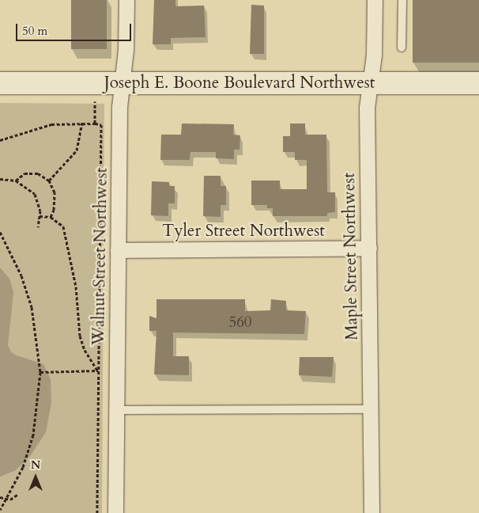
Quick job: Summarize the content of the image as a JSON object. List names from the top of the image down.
{
  "streets": {
    "main road": ["Joseph E. Boone Boulevard Northwest"],
    "street": ["Tyler Street Northwest", "Walnut Street Northwest", "Maple Street Northwest"]
  },
  "crossings": [
    ["Joseph E. Boone Boulevard Northwest", "Walnut Street Northwest"],
    ["Joseph E. Boone Boulevard Northwest", "Maple Street Northwest"],
    ["Tyler Street Northwest", "Walnut Street Northwest"],
    ["Tyler Street Northwest", "Maple Street Northwest"]
  ],
  "house_numbers": ["560"],
  "scale_bar": "50 m",
  "north": "top"
}
